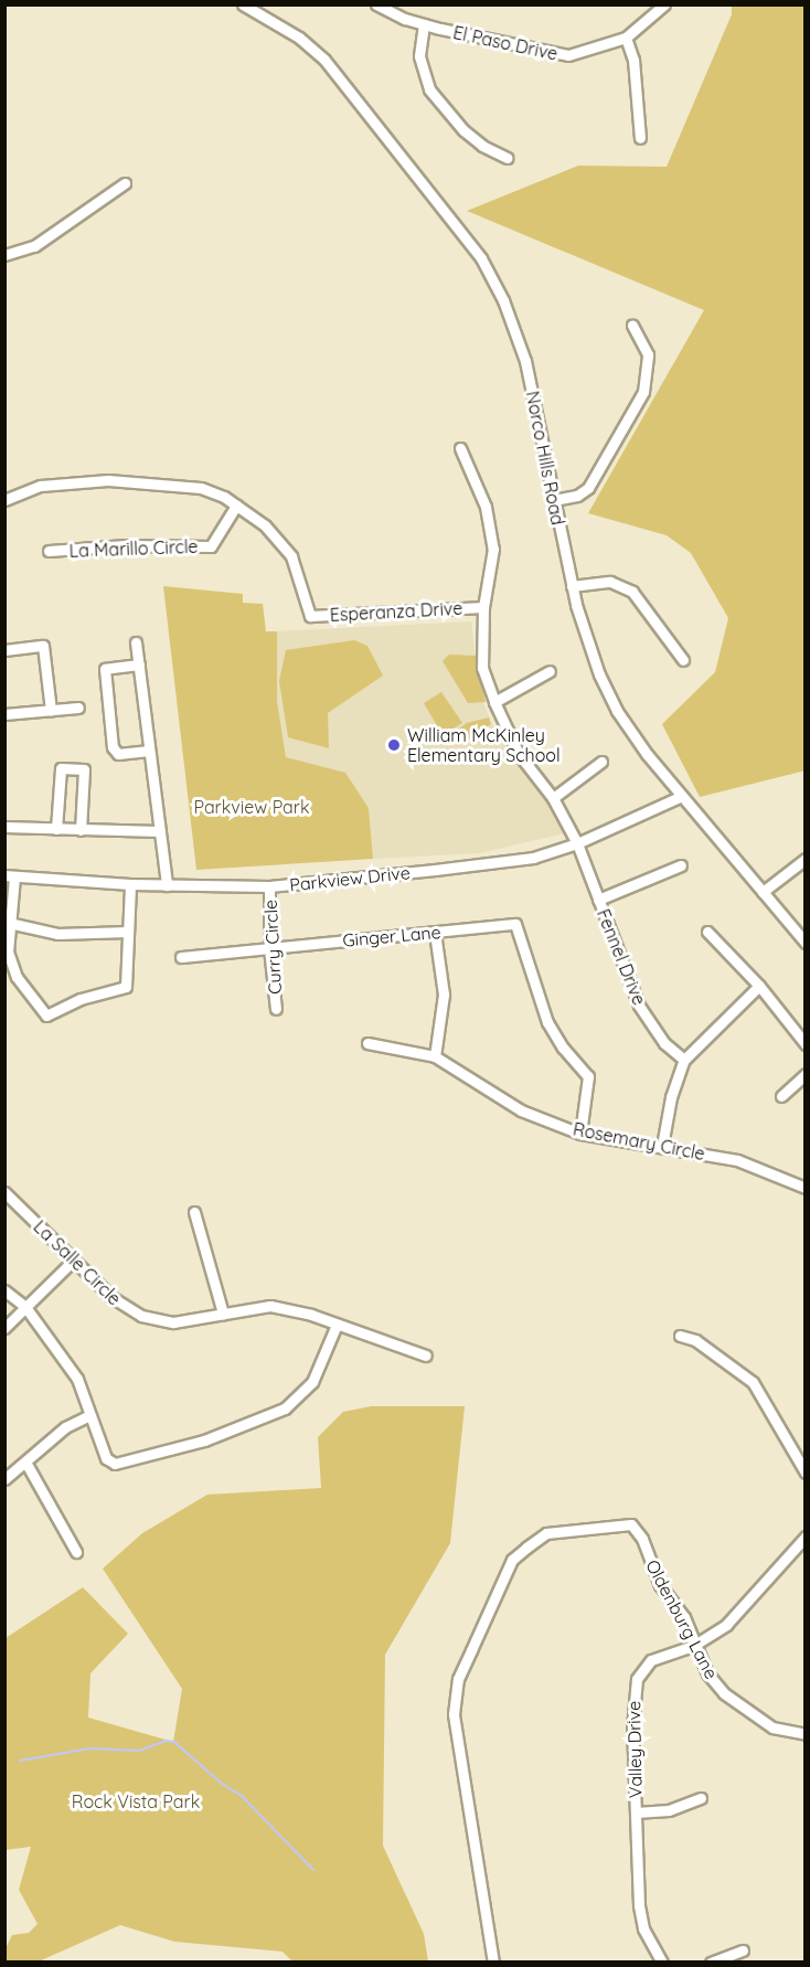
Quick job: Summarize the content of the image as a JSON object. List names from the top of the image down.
{
  "streets": {
    "street": [
      "El Paso Drive",
      "Norco Hills Road",
      "La Marillo Circle",
      "Esperanza Drive",
      "Parkview Drive",
      "Ginger Lane",
      "Curry Circle",
      "Fennel Drive",
      "Rosemary Circle",
      "La Salle Circle",
      "Oldenburg Lane",
      "Valley Drive"
    ]
  },
  "crossings": [
    ["Norco Hills Road", "Parkview Drive"],
    ["La Marillo Circle", "Esperanza Drive"],
    ["Esperanza Drive", "Fennel Drive"],
    ["Parkview Drive", "Curry Circle"],
    ["Parkview Drive", "Fennel Drive"],
    ["Ginger Lane", "Curry Circle"],
    ["Ginger Lane", "Rosemary Circle"],
    ["Oldenburg Lane", "Valley Drive"]
  ],
  "parks": ["Parkview Park", "Rock Vista Park"],
  "places": ["William McKinley Elementary School"]
}
